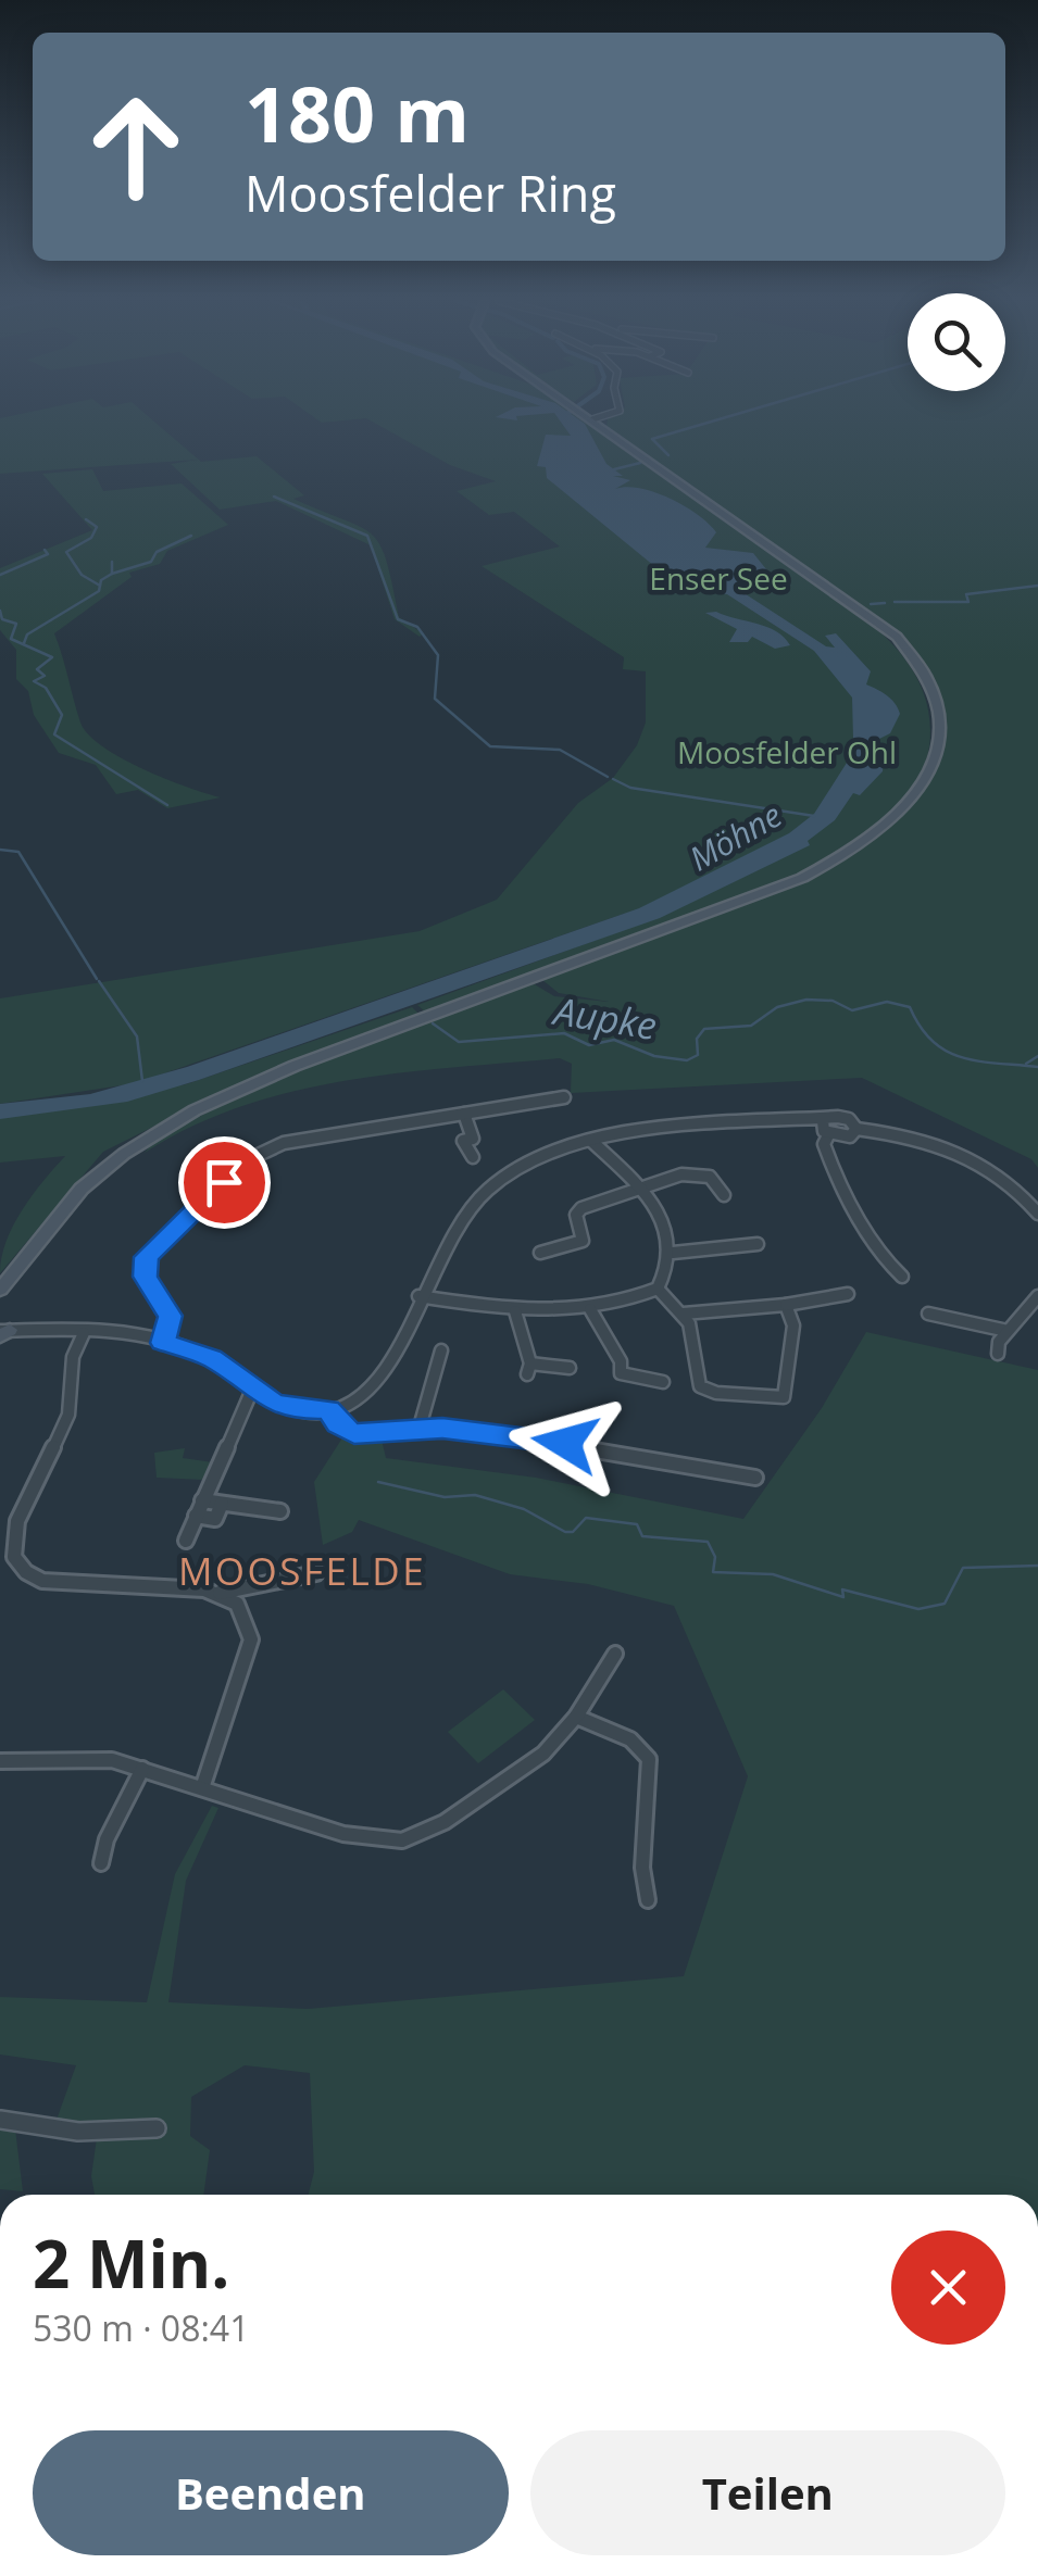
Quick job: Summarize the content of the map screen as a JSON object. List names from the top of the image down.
{
  "districts": ["MOOSFELDE"],
  "water": ["Möhne", "Aupke"],
  "parks": ["Enser See", "Moosfelder Ohl"],
  "page": {
    "turn": ["180 m", "Moosfelder Ring"],
    "heading": ["2 Min.", "530 m · 08:41"],
    "buttons": ["Beenden", "Teilen"]
  }
}
